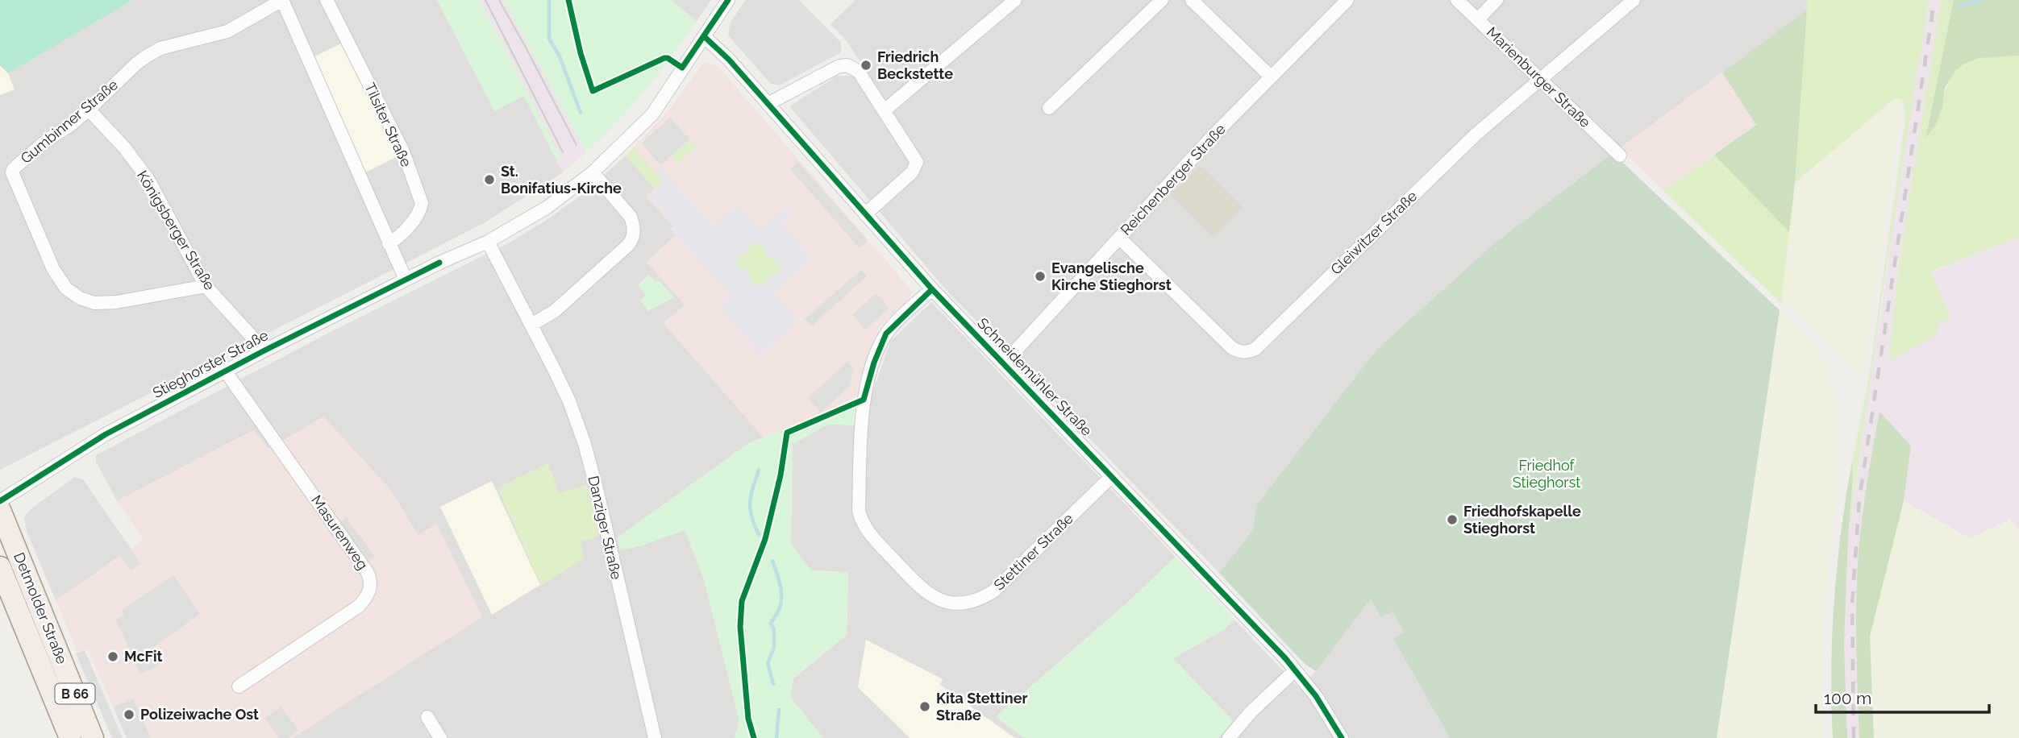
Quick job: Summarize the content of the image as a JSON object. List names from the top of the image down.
{
  "streets": {
    "main road": ["Detmolder Straße", "B 66"],
    "street": [
      "Marienburger Straße",
      "Gumbinner Straße",
      "Tilsiter Straße",
      "Reichenberger Straße",
      "Königsberger Straße",
      "Gleiwitzer Straße",
      "Stieghorster Straße",
      "Schneidemühler Straße",
      "Danziger Straße",
      "Masurenweg",
      "Stettiner Straße"
    ]
  },
  "crossings": [
    ["Marienburger Straße", "Gleiwitzer Straße"],
    ["Gumbinner Straße", "Tilsiter Straße"],
    ["Gumbinner Straße", "Königsberger Straße"],
    ["Gumbinner Straße", "Stieghorster Straße"],
    ["Reichenberger Straße", "Gleiwitzer Straße"],
    ["Reichenberger Straße", "Schneidemühler Straße"],
    ["Königsberger Straße", "Stieghorster Straße"],
    ["Stieghorster Straße", "Schneidemühler Straße"],
    ["Stieghorster Straße", "Danziger Straße"],
    ["Stieghorster Straße", "Masurenweg"],
    ["Schneidemühler Straße", "Stettiner Straße"]
  ],
  "parks": ["Friedhof Stieghorst"],
  "places": [
    "Friedrich Beckstette",
    "St. Bonifatius-Kirche",
    "Evangelische Kirche Stieghorst",
    "Friedhofskapelle Stieghorst",
    "McFit",
    "Kita Stettiner Straße",
    "Polizeiwache Ost"
  ],
  "scale_bar": "100 m"
}
